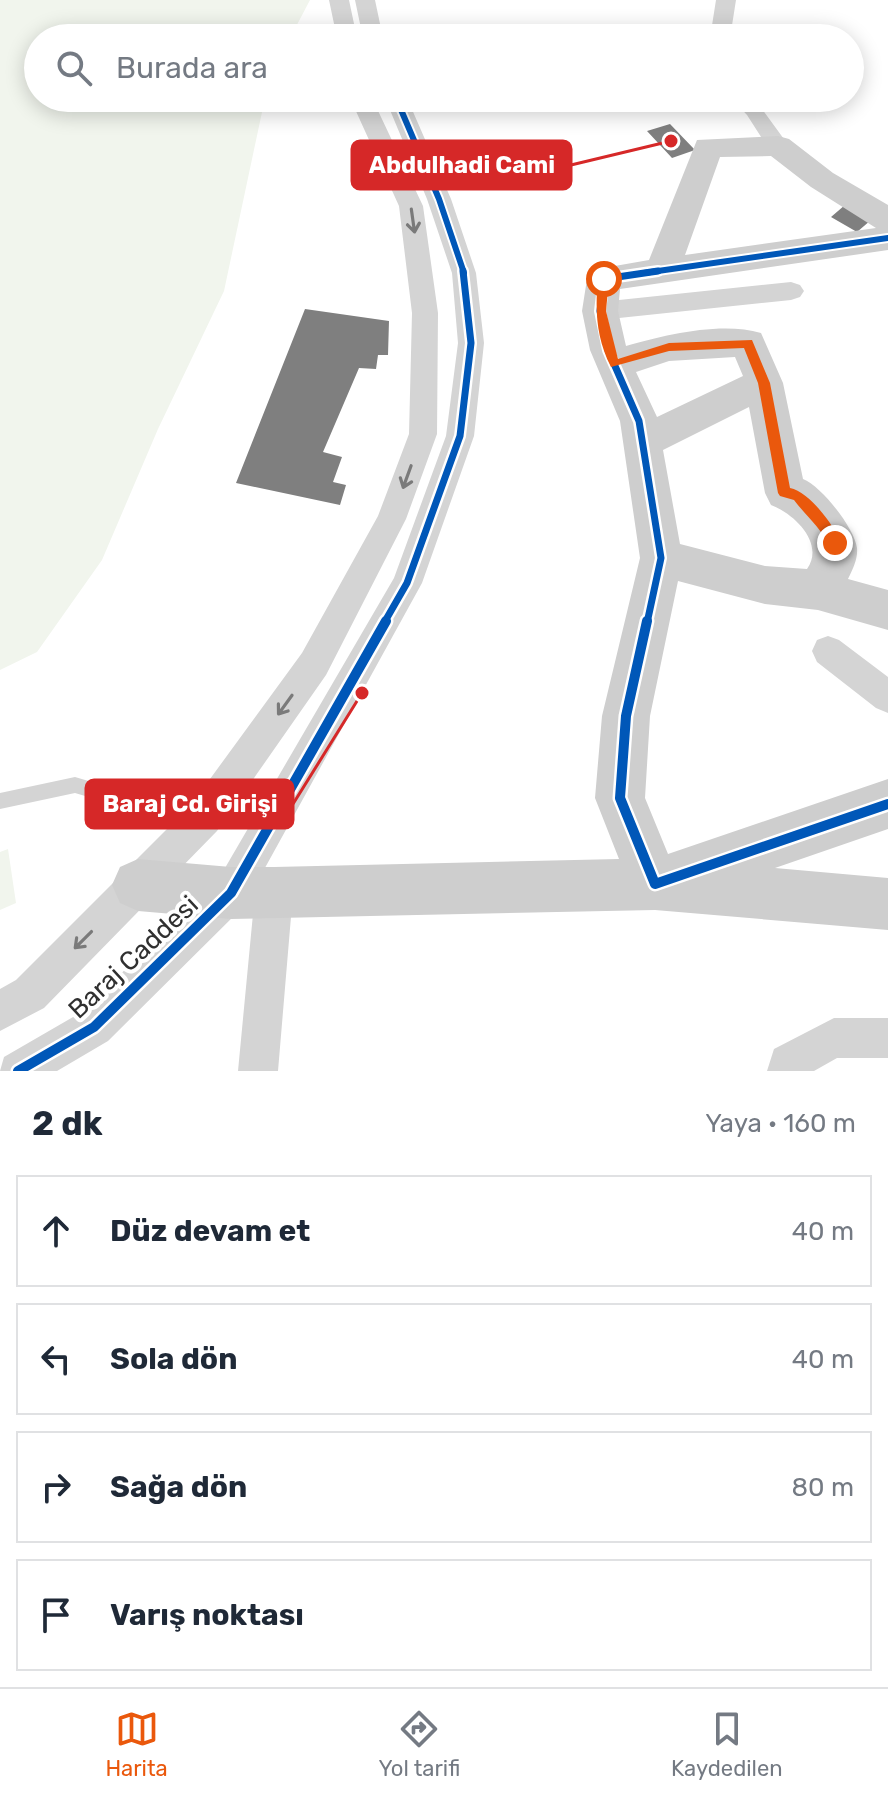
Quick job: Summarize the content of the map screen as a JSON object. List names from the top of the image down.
{
  "streets": {
    "street": ["Baraj Caddesi"]
  },
  "places": ["Abdulhadi Cami", "Baraj Cd. Girişi"],
  "page": {
    "search": "Burada ara",
    "heading": ["2 dk", "Yaya · 160 m"],
    "list": [
      ["Düz devam et", "40 m"],
      ["Sola dön", "40 m"],
      ["Sağa dön", "80 m"],
      "Varış noktası"
    ],
    "nav": ["Harita", "Yol tarifi", "Kaydedilen"]
  }
}
